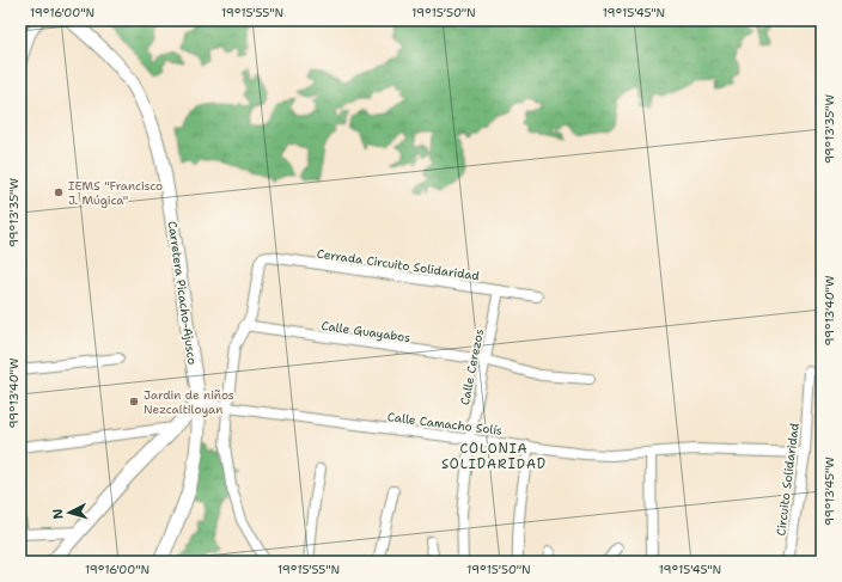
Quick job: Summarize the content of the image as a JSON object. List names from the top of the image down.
{
  "streets": {
    "main road": ["Carretera Picacho-Ajusco"],
    "street": [
      "Cerrada Circuito Solidaridad",
      "Calle Guayabos",
      "Calle Cerezos",
      "Calle Camacho Solís",
      "Circuito Solidaridad"
    ]
  },
  "crossings": [
    ["Cerrada Circuito Solidaridad", "Calle Guayabos"],
    ["Cerrada Circuito Solidaridad", "Calle Cerezos"],
    ["Carretera Picacho-Ajusco", "Calle Camacho Solís"],
    ["Calle Guayabos", "Calle Cerezos"],
    ["Calle Cerezos", "Calle Camacho Solís"],
    ["Calle Camacho Solís", "Circuito Solidaridad"]
  ],
  "districts": ["COLONIA SOLIDARIDAD"],
  "places": ["IEMS \"Francisco J. Múgica\"", "Jardin de niños Nezcaltiloyan"],
  "north": "left",
  "coordinates": [
    "19°16'00\"N",
    "19°15'55\"N",
    "19°15'50\"N",
    "19°15'45\"N",
    "99°13'35\"W",
    "99°13'40\"W",
    "99°13'45\"W"
  ]
}
